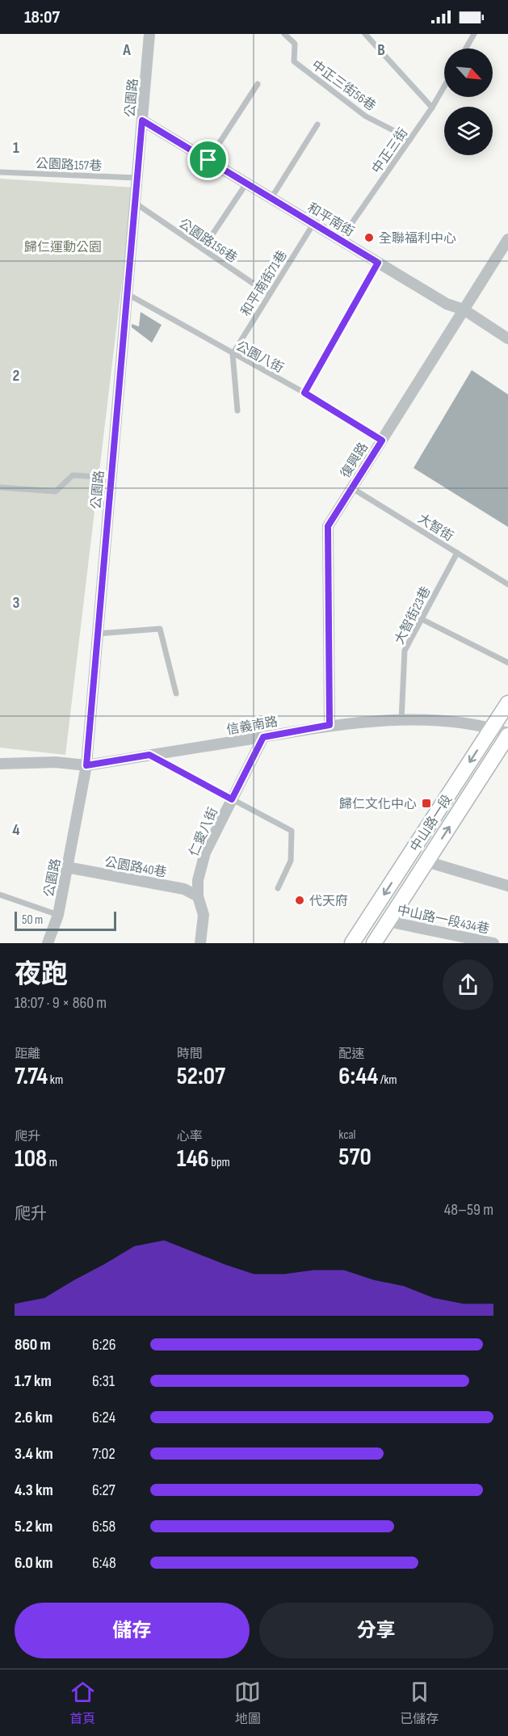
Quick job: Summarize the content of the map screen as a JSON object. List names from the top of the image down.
{
  "streets": {
    "main road": ["中山路一段"],
    "street": [
      "公園路",
      "和平南街",
      "復興路",
      "信義南路",
      "仁愛八街",
      "公園路40巷",
      "中山路一段434巷"
    ],
    "lane": [
      "中正三街56巷",
      "中正三街",
      "公園路157巷",
      "公園路156巷",
      "和平南街71巷",
      "公園八街",
      "大智街",
      "大智街23巷"
    ]
  },
  "crossings": [
    ["中正三街56巷", "中正三街"],
    ["公園路", "公園路157巷"],
    ["公園路", "和平南街"],
    ["公園路", "公園路156巷"],
    ["公園路", "公園八街"],
    ["公園路", "信義南路"],
    ["公園路", "公園路40巷"],
    ["中正三街", "和平南街"],
    ["和平南街", "和平南街71巷"],
    ["和平南街", "復興路"],
    ["公園路156巷", "和平南街71巷"],
    ["和平南街71巷", "公園八街"],
    ["公園八街", "復興路"],
    ["復興路", "大智街"],
    ["復興路", "信義南路"],
    ["大智街", "大智街23巷"],
    ["大智街23巷", "信義南路"],
    ["信義南路", "中山路一段"],
    ["信義南路", "仁愛八街"],
    ["中山路一段", "中山路一段434巷"],
    ["仁愛八街", "公園路40巷"]
  ],
  "parks": ["歸仁運動公園"],
  "places": {
    "other": ["全聯福利中心", "代天府"],
    "transit": ["歸仁文化中心"]
  },
  "scale_bar": "50 m",
  "north": "bottom right",
  "page": {
    "status": "18:07",
    "scale": "50 m",
    "heading": ["夜跑", "18:07 · 9 × 860 m"],
    "stats": [
      ["距離", "7.74 km"],
      ["時間", "52:07"],
      ["配速", "6:44 /km"],
      ["爬升", "108 m"],
      ["心率", "146 bpm"],
      ["kcal", "570"]
    ],
    "chart": ["爬升", "48–59 m"],
    "list": [
      {
        "name": "860 m",
        "note": "6:26"
      },
      {
        "name": "1.7 km",
        "note": "6:31"
      },
      {
        "name": "2.6 km",
        "note": "6:24"
      },
      {
        "name": "3.4 km",
        "note": "7:02"
      },
      {
        "name": "4.3 km",
        "note": "6:27"
      },
      {
        "name": "5.2 km",
        "note": "6:58"
      },
      {
        "name": "6.0 km",
        "note": "6:48"
      }
    ],
    "buttons": ["儲存", "分享"],
    "tabs": ["首頁", "地圖", "已儲存"]
  },
  "grid": {
    "columns": ["A", "B"],
    "rows": [
      "1",
      "2",
      "3",
      "4"
    ]
  }
}
